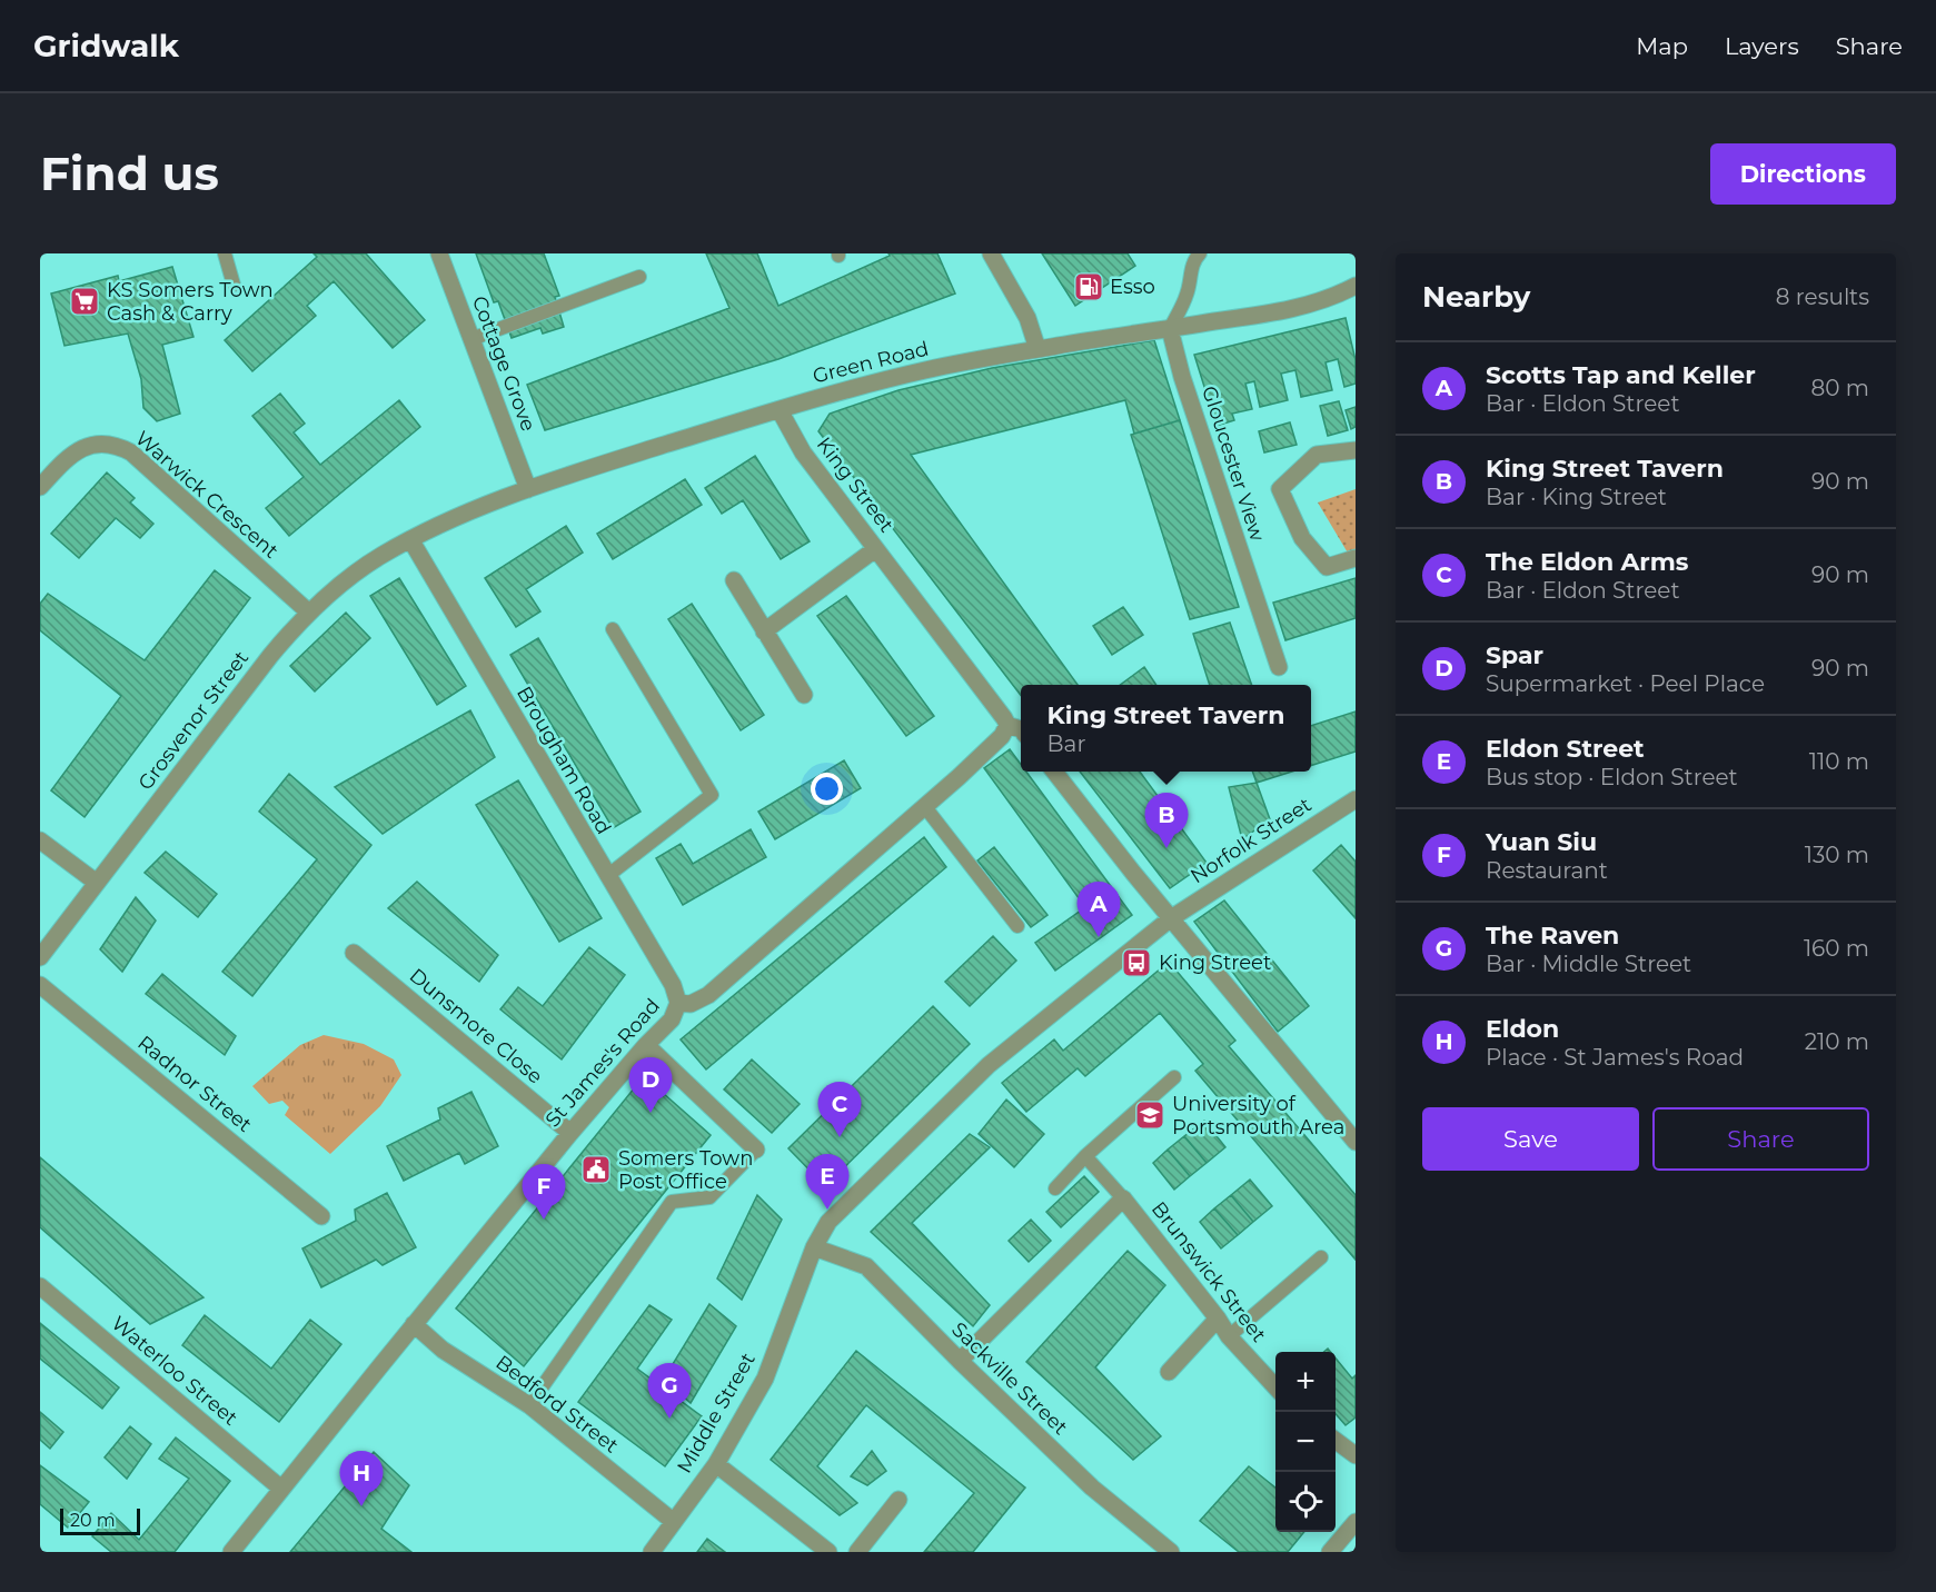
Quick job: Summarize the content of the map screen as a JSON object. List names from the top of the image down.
{
  "streets": {
    "street": [
      "Green Road",
      "Cottage Grove",
      "Gloucester View",
      "King Street",
      "Warwick Crescent",
      "Grosvenor Street",
      "Brougham Road",
      "Norfolk Street",
      "Dunsmore Close",
      "St James's Road",
      "Radnor Street",
      "Brunswick Street",
      "Waterloo Street",
      "Sackville Street",
      "Bedford Street",
      "Middle Street"
    ]
  },
  "crossings": [
    ["Green Road", "Cottage Grove"],
    ["Green Road", "Gloucester View"],
    ["Green Road", "King Street"],
    ["Green Road", "Grosvenor Street"],
    ["Green Road", "Brougham Road"],
    ["King Street", "St James's Road"],
    ["Warwick Crescent", "Grosvenor Street"],
    ["Grosvenor Street", "Brougham Road"],
    ["Brougham Road", "St James's Road"],
    ["Norfolk Street", "Sackville Street"],
    ["Norfolk Street", "Middle Street"],
    ["Dunsmore Close", "St James's Road"],
    ["St James's Road", "Waterloo Street"],
    ["St James's Road", "Bedford Street"],
    ["Brunswick Street", "Sackville Street"],
    ["Sackville Street", "Middle Street"],
    ["Bedford Street", "Middle Street"]
  ],
  "places": {
    "fuel station": ["Esso"],
    "supermarket": ["KS Somers Town Cash & Carry"],
    "bus stop": ["King Street"],
    "school or university": ["University of Portsmouth Area"],
    "public building": ["Somers Town Post Office"]
  },
  "scale_bar": "20 m",
  "page": {
    "header": "Gridwalk",
    "nav": ["Map", "Layers", "Share"],
    "buttons": [
      "Directions",
      ["Save", "Share"]
    ],
    "title": "Find us",
    "heading": ["Nearby", "8 results"],
    "list": [
      {
        "mark": "A",
        "name": "Scotts Tap and Keller",
        "note": "Bar · Eldon Street",
        "value": "80 m"
      },
      {
        "mark": "B",
        "name": "King Street Tavern",
        "note": "Bar · King Street",
        "value": "90 m"
      },
      {
        "mark": "C",
        "name": "The Eldon Arms",
        "note": "Bar · Eldon Street",
        "value": "90 m"
      },
      {
        "mark": "D",
        "name": "Spar",
        "note": "Supermarket · Peel Place",
        "value": "90 m"
      },
      {
        "mark": "E",
        "name": "Eldon Street",
        "note": "Bus stop · Eldon Street",
        "value": "110 m"
      },
      {
        "mark": "F",
        "name": "Yuan Siu",
        "note": "Restaurant",
        "value": "130 m"
      },
      {
        "mark": "G",
        "name": "The Raven",
        "note": "Bar · Middle Street",
        "value": "160 m"
      },
      {
        "mark": "H",
        "name": "Eldon",
        "note": "Place · St James's Road",
        "value": "210 m"
      }
    ],
    "popup": ["King Street Tavern", "Bar"],
    "pins": [
      "B",
      "A",
      "D",
      "C",
      "E",
      "F",
      "G",
      "H"
    ],
    "map_buttons": ["+", "−"],
    "scale": "20 m"
  }
}
